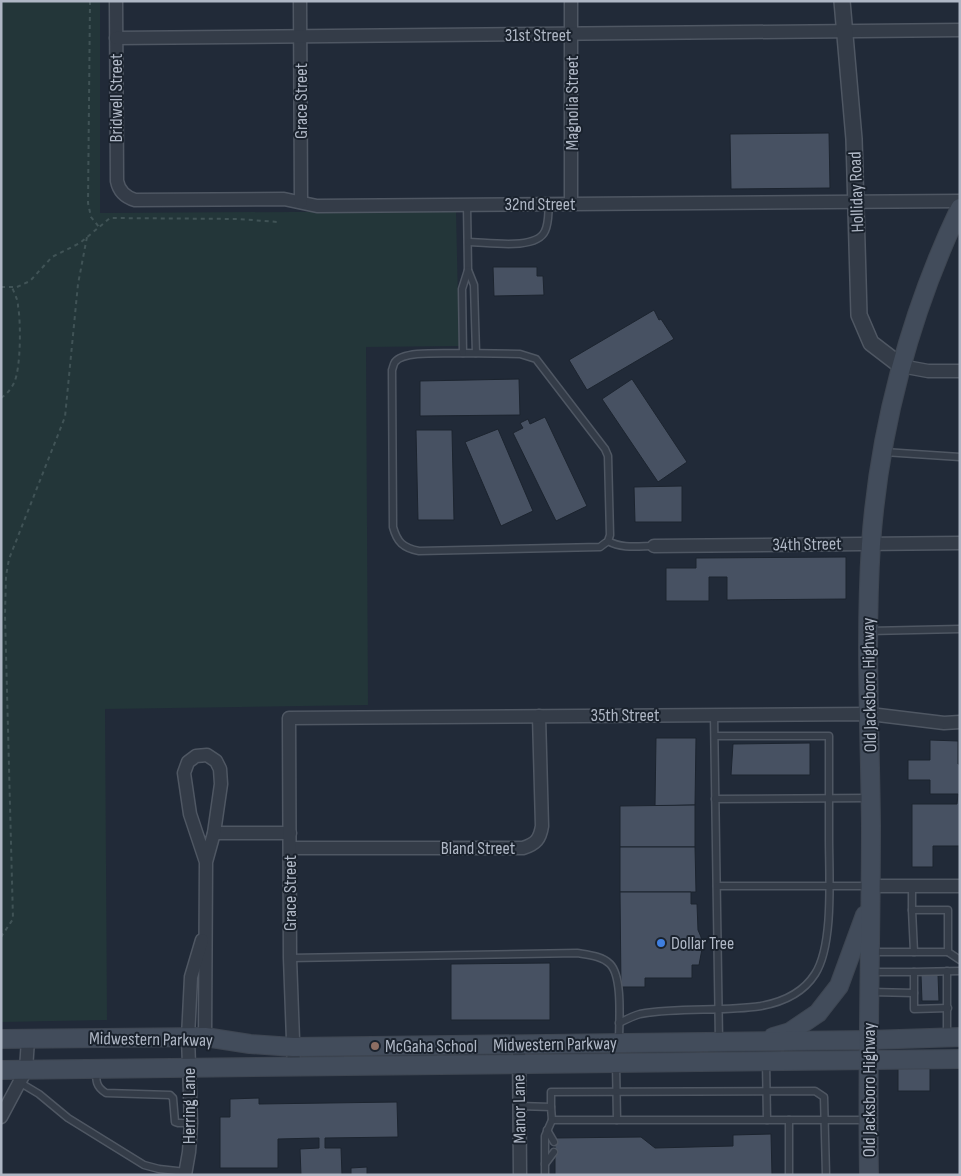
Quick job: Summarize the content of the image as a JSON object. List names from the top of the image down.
{
  "streets": {
    "main road": ["Old Jacksboro Highway", "Midwestern Parkway"],
    "street": [
      "31st Street",
      "Bridwell Street",
      "Grace Street",
      "Magnolia Street",
      "Holliday Road",
      "32nd Street",
      "34th Street",
      "35th Street",
      "Bland Street",
      "Herring Lane",
      "Manor Lane"
    ]
  },
  "crossings": [
    ["31st Street", "Bridwell Street"],
    ["31st Street", "Grace Street"],
    ["31st Street", "Magnolia Street"],
    ["31st Street", "Holliday Road"],
    ["Bridwell Street", "32nd Street"],
    ["Grace Street", "32nd Street"],
    ["Grace Street", "35th Street"],
    ["Grace Street", "Bland Street"],
    ["Grace Street", "Midwestern Parkway"],
    ["Magnolia Street", "32nd Street"],
    ["Holliday Road", "32nd Street"],
    ["Holliday Road", "Old Jacksboro Highway"],
    ["34th Street", "Old Jacksboro Highway"],
    ["Old Jacksboro Highway", "35th Street"],
    ["Old Jacksboro Highway", "Midwestern Parkway"],
    ["35th Street", "Bland Street"],
    ["Midwestern Parkway", "Herring Lane"],
    ["Midwestern Parkway", "Manor Lane"]
  ],
  "places": ["Dollar Tree", "McGaha School"]
}
